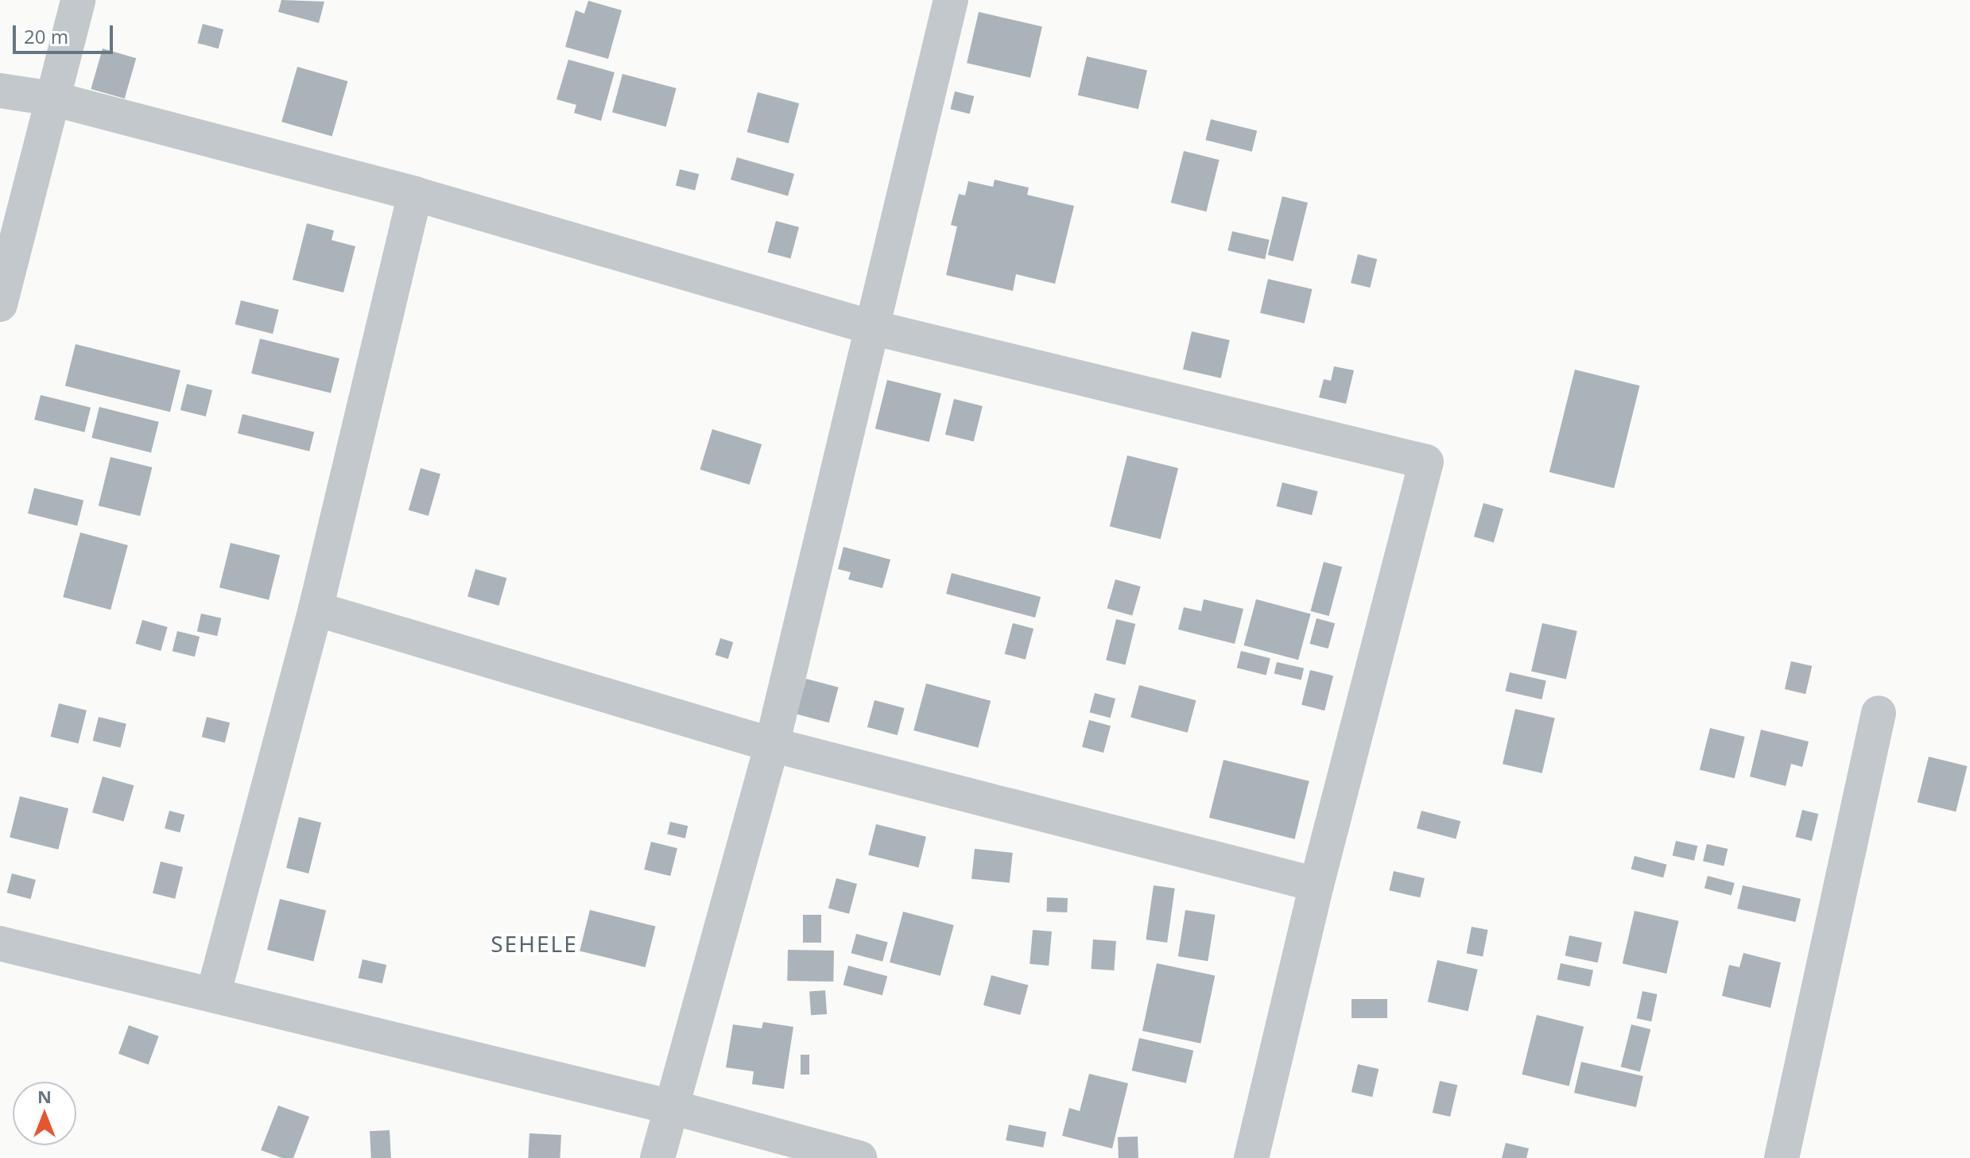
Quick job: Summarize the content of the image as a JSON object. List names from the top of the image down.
{
  "districts": ["SEHELE"],
  "scale_bar": "20 m",
  "north": "top"
}
